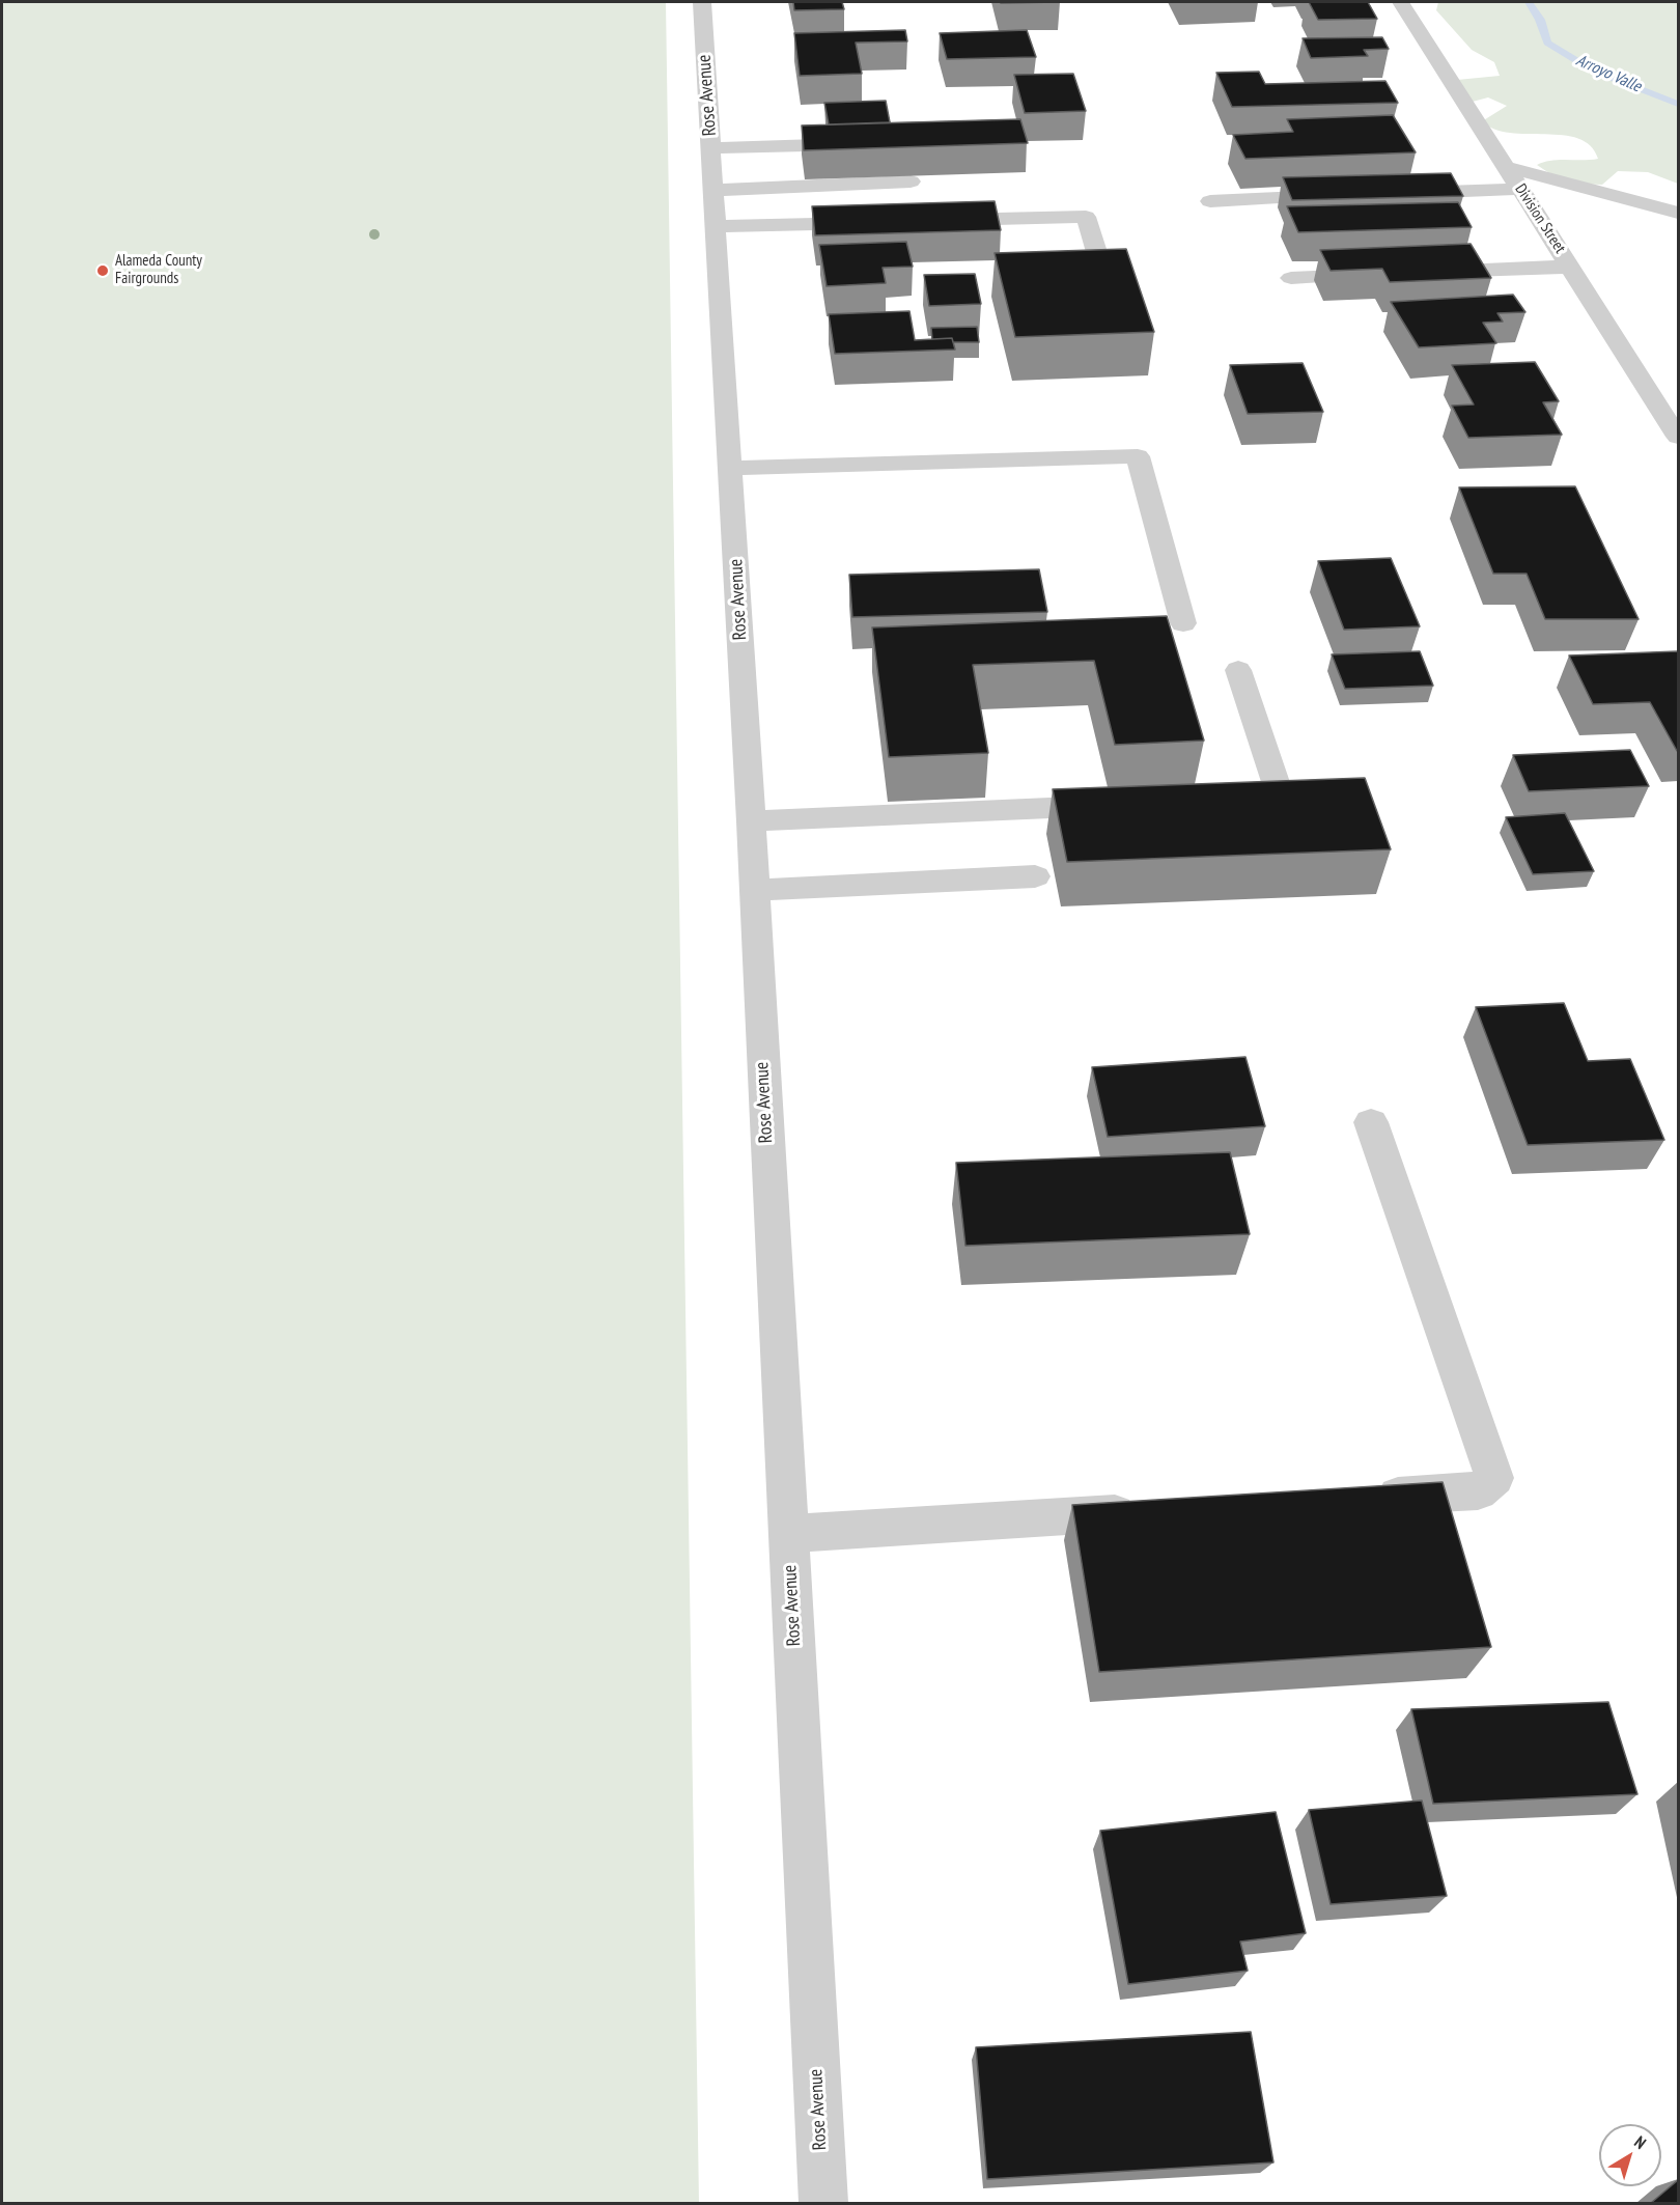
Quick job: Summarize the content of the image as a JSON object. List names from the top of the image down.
{
  "streets": {
    "street": ["Rose Avenue", "Division Street"]
  },
  "water": ["Arroyo Valle"],
  "places": ["Alameda County Fairgrounds"],
  "north": "top right"
}
